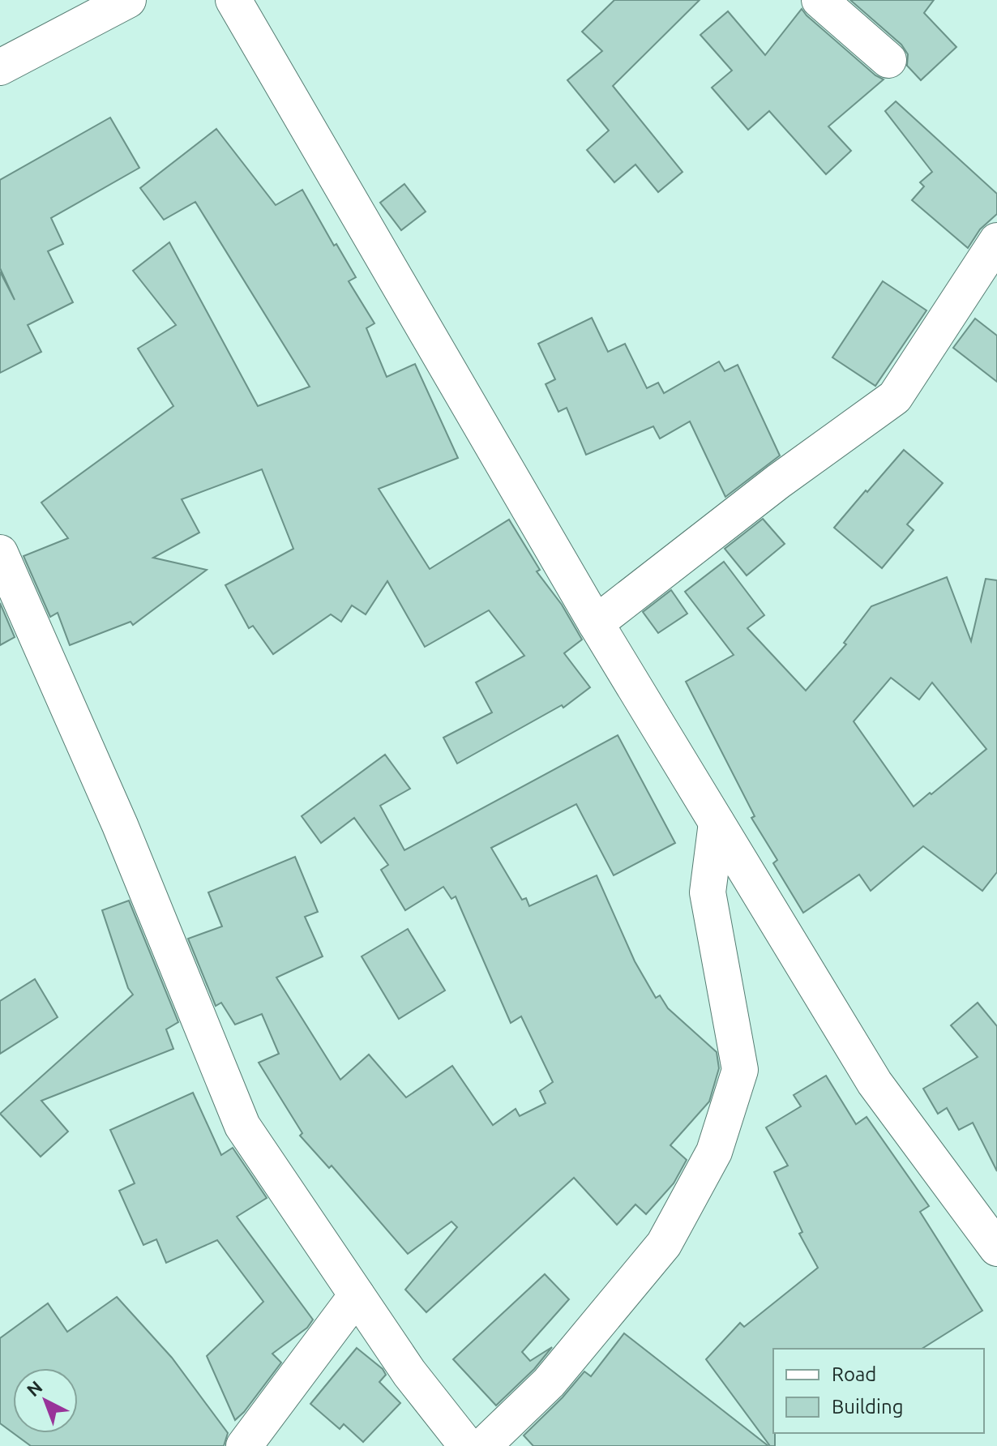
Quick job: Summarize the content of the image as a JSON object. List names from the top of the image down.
{
  "legend": ["Road", "Building"],
  "north": "top left"
}
